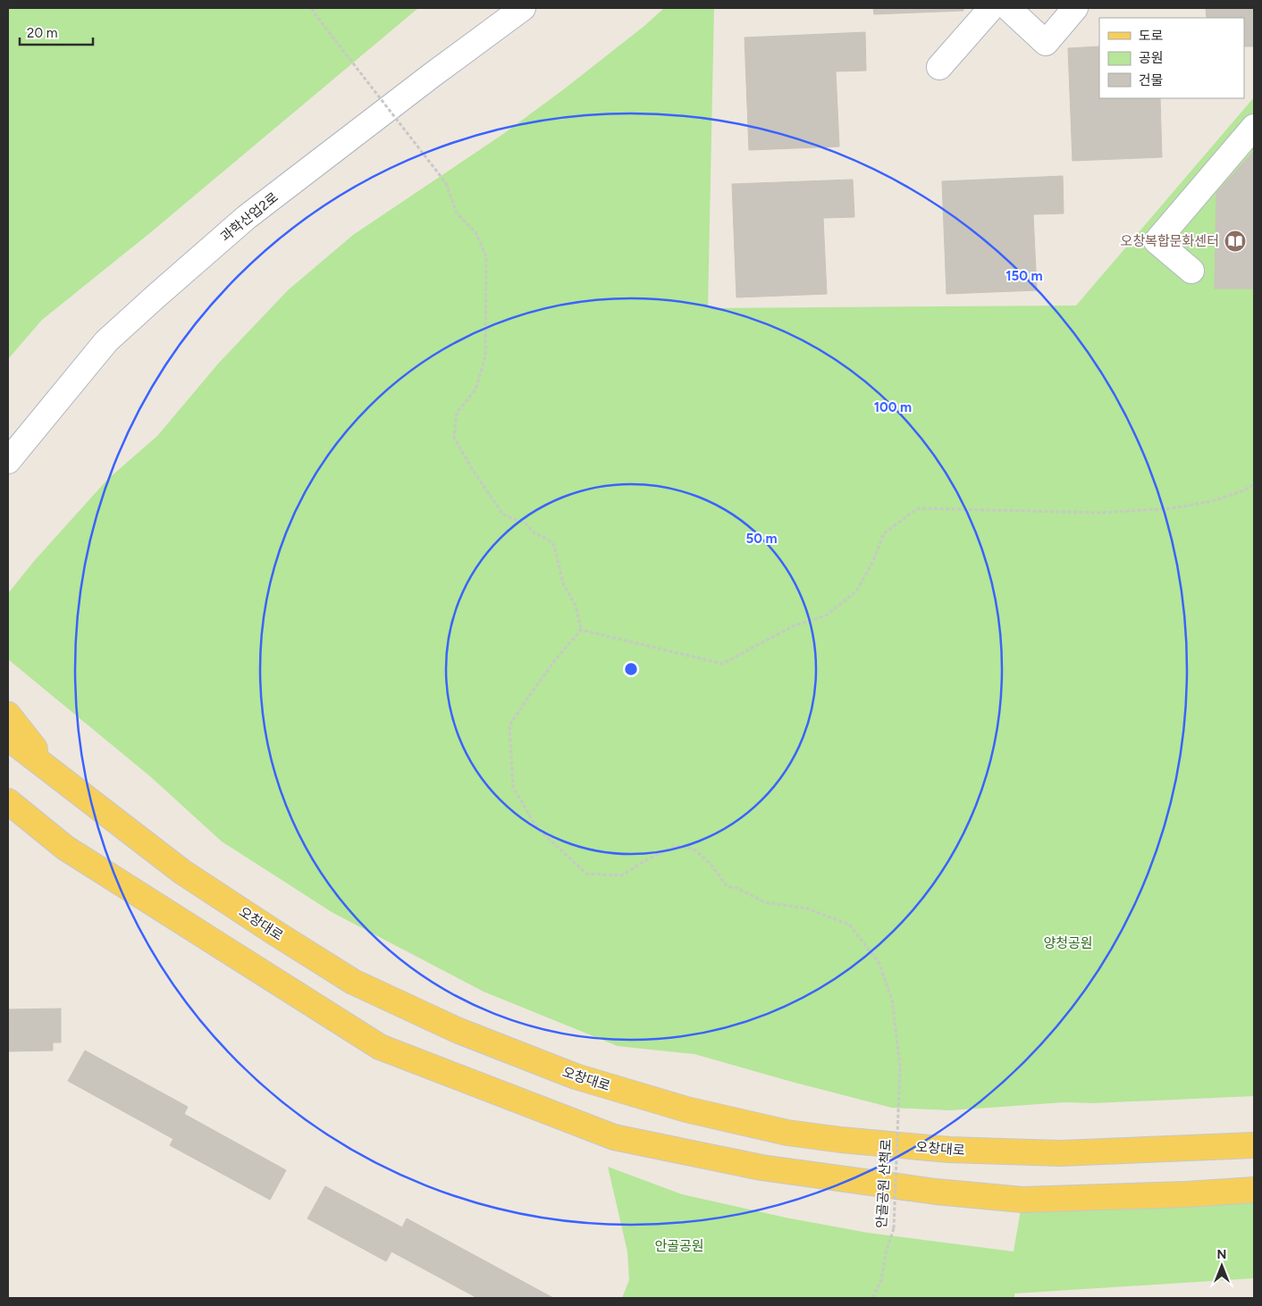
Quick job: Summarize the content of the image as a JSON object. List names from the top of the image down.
{
  "streets": {
    "main road": ["오창대로"],
    "street": ["과학산업2로"],
    "path": ["안골공원 산책로"]
  },
  "parks": ["양청공원", "안골공원"],
  "places": {
    "library": ["오창복합문화센터"]
  },
  "legend": ["도로", "공원", "건물"],
  "scale_bar": "20 m",
  "north": "top",
  "rings": ["150 m", "100 m", "50 m"]
}
